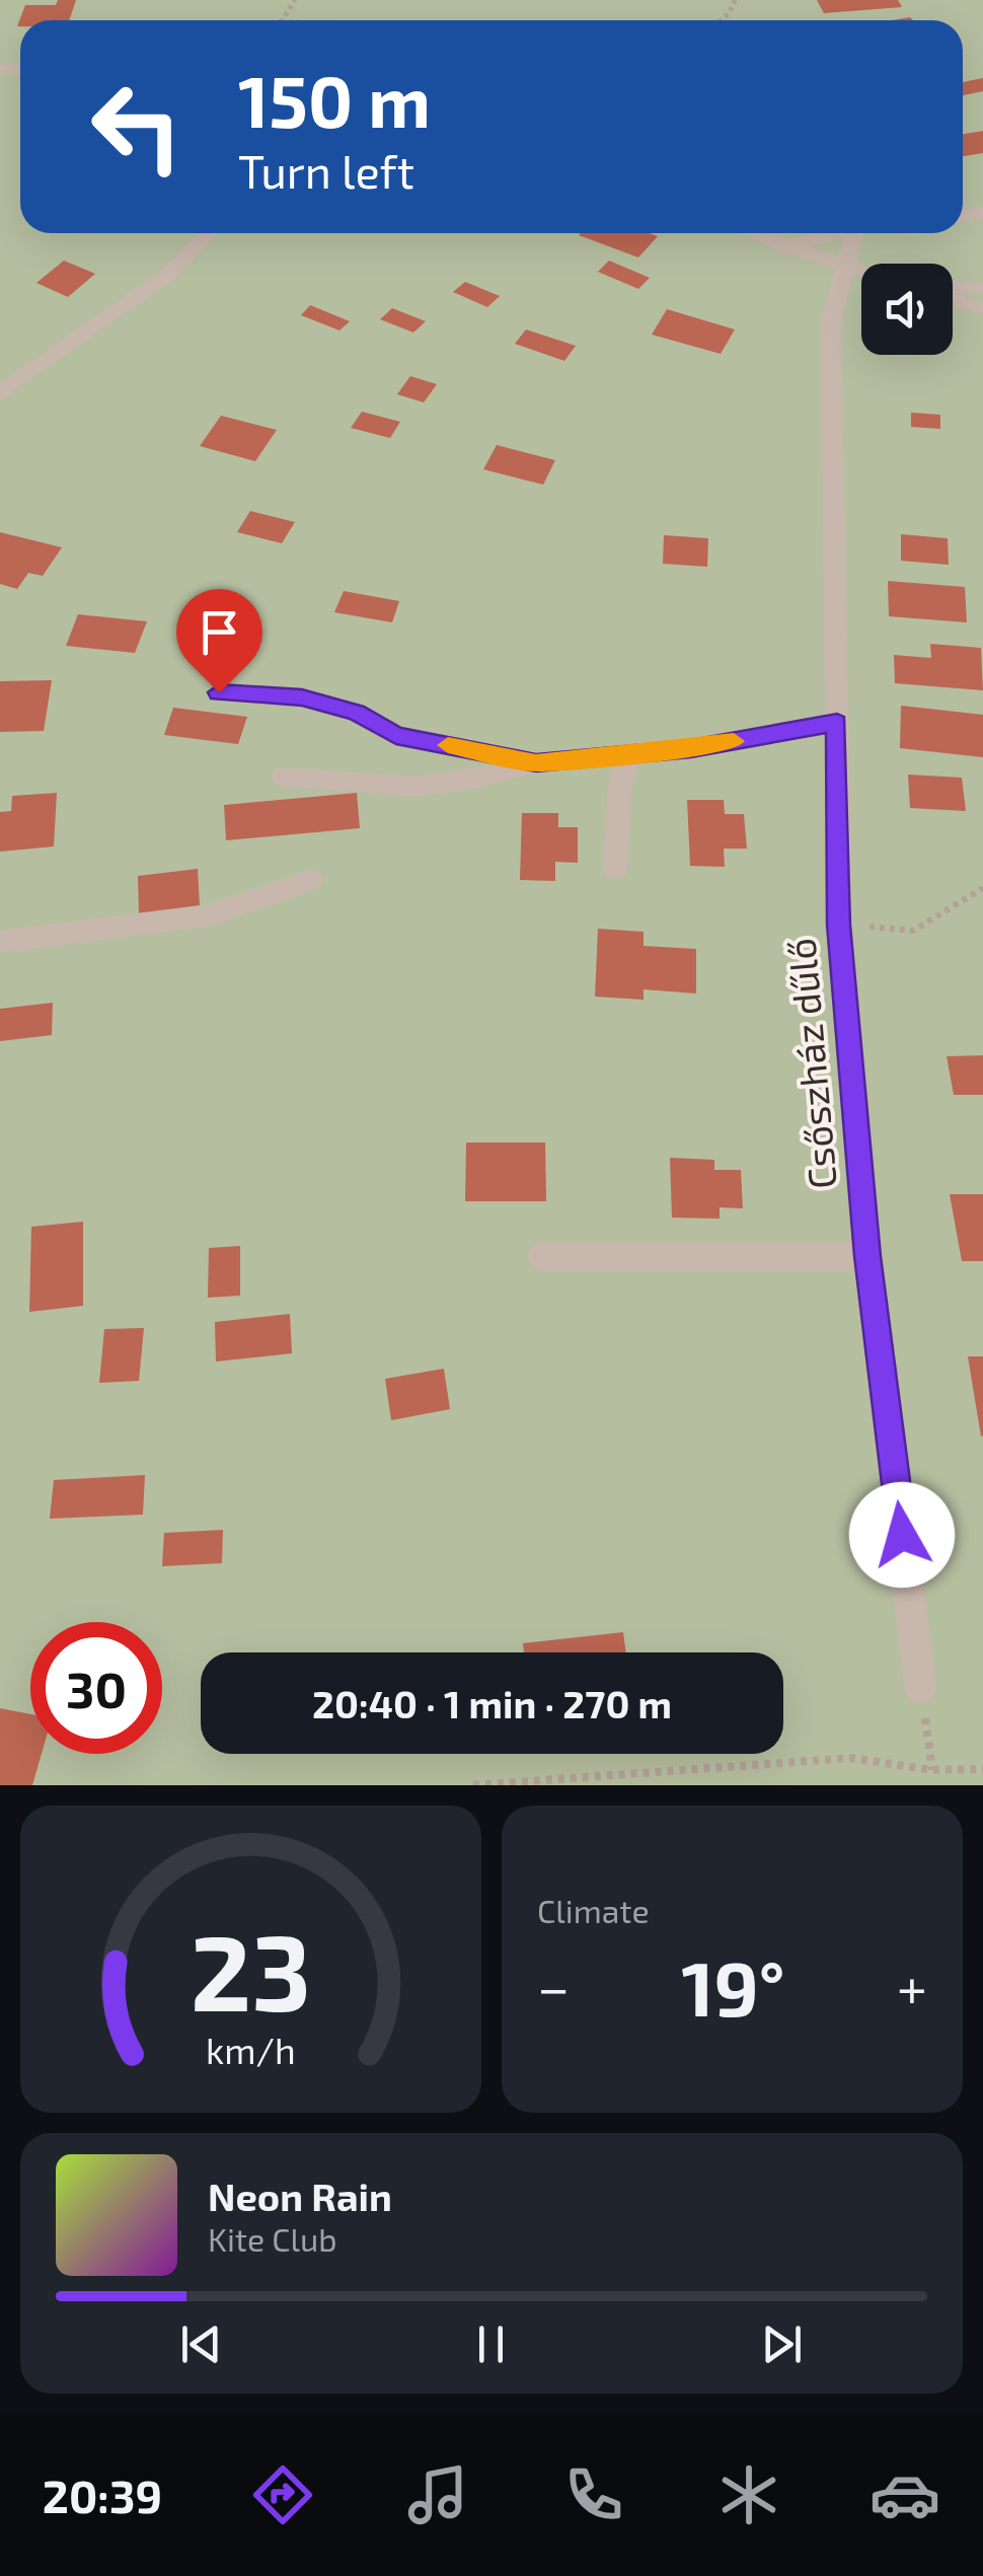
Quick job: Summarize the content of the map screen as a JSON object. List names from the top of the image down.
{
  "streets": {
    "street": ["Csőszház dűlő"]
  },
  "page": {
    "turn": ["150 m", "Turn left"],
    "limit": "30",
    "trip": "20:40 · 1 min · 270 m",
    "tile": "Climate",
    "heat": ["−", "19°", "+"],
    "song": ["Neon Rain", "Kite Club"],
    "tabs": "20:39",
    "gauge": ["23", "km/h"]
  }
}
